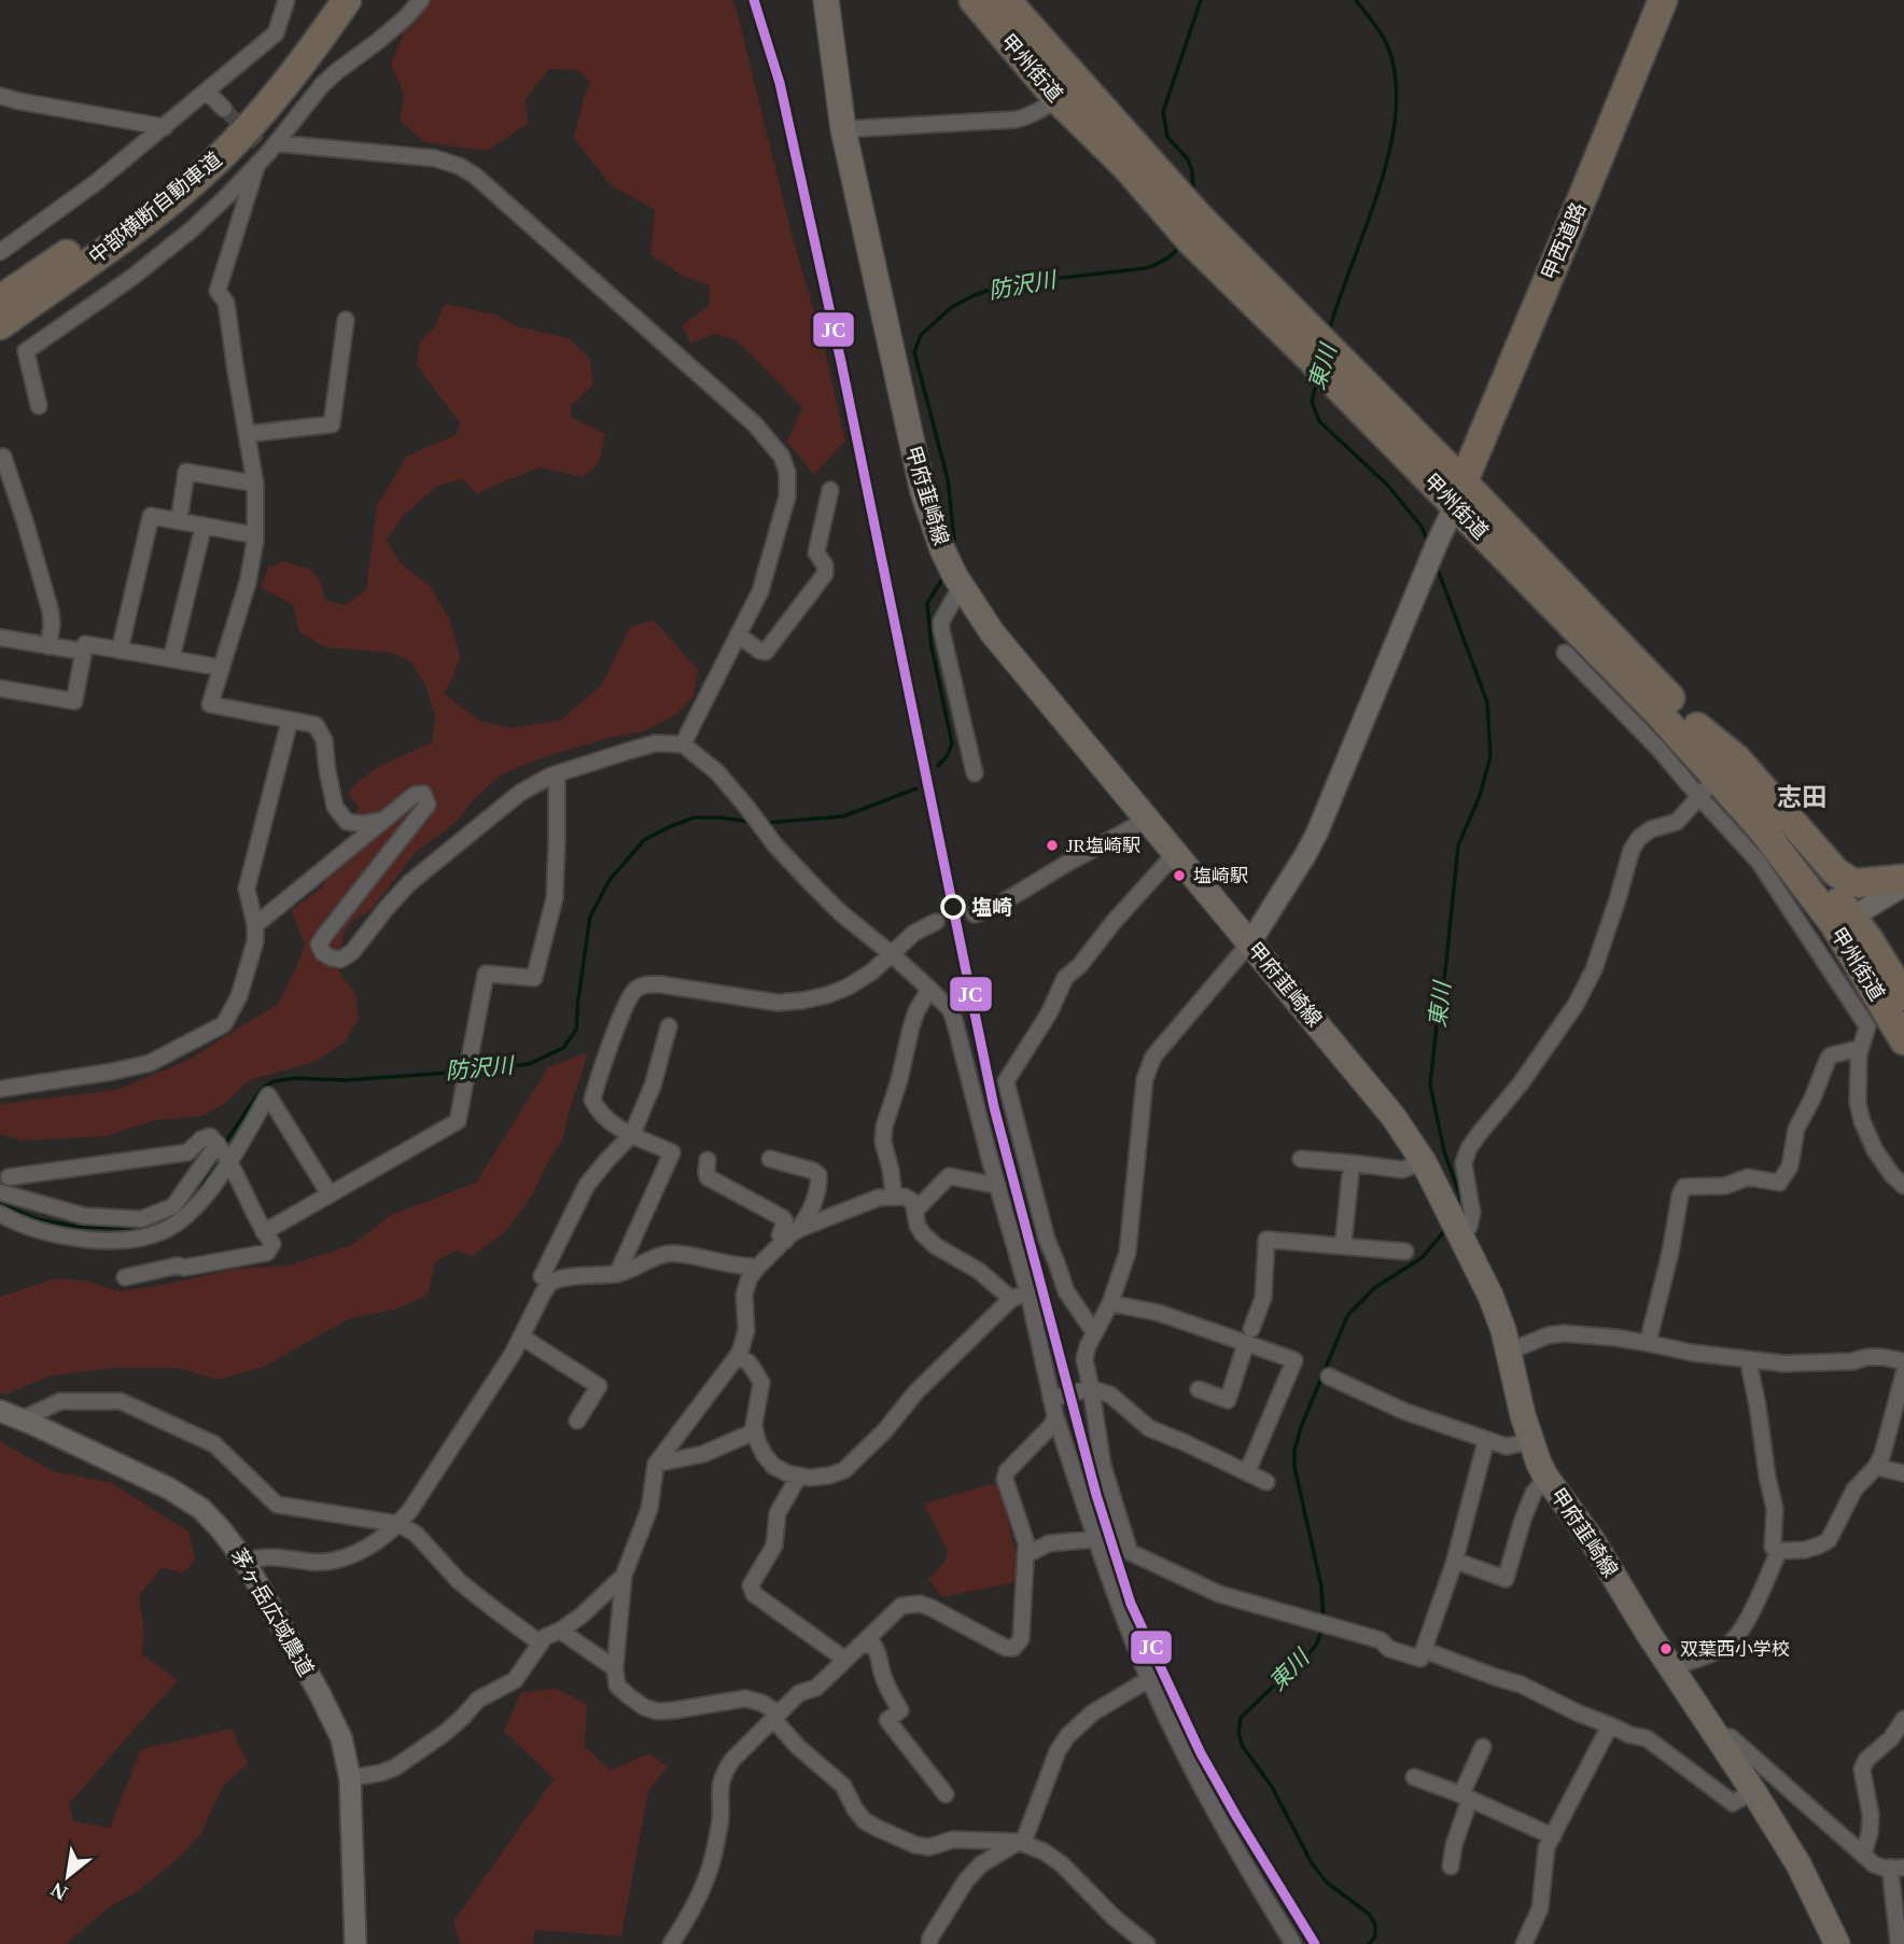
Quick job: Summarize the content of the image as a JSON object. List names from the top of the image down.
{
  "streets": {
    "highway": ["甲州街道", "中部横断自動車道", "甲西道路"],
    "main road": ["甲府韮崎線"],
    "street": ["茅ヶ岳広域農道"]
  },
  "crossings": [
    ["甲州街道", "甲西道路"]
  ],
  "districts": ["志田"],
  "water": ["防沢川", "東川"],
  "places": [
    "JR塩崎駅",
    "塩崎駅",
    "塩崎",
    "双葉西小学校"
  ],
  "lines": ["transit line JC"],
  "north": "bottom left"
}
